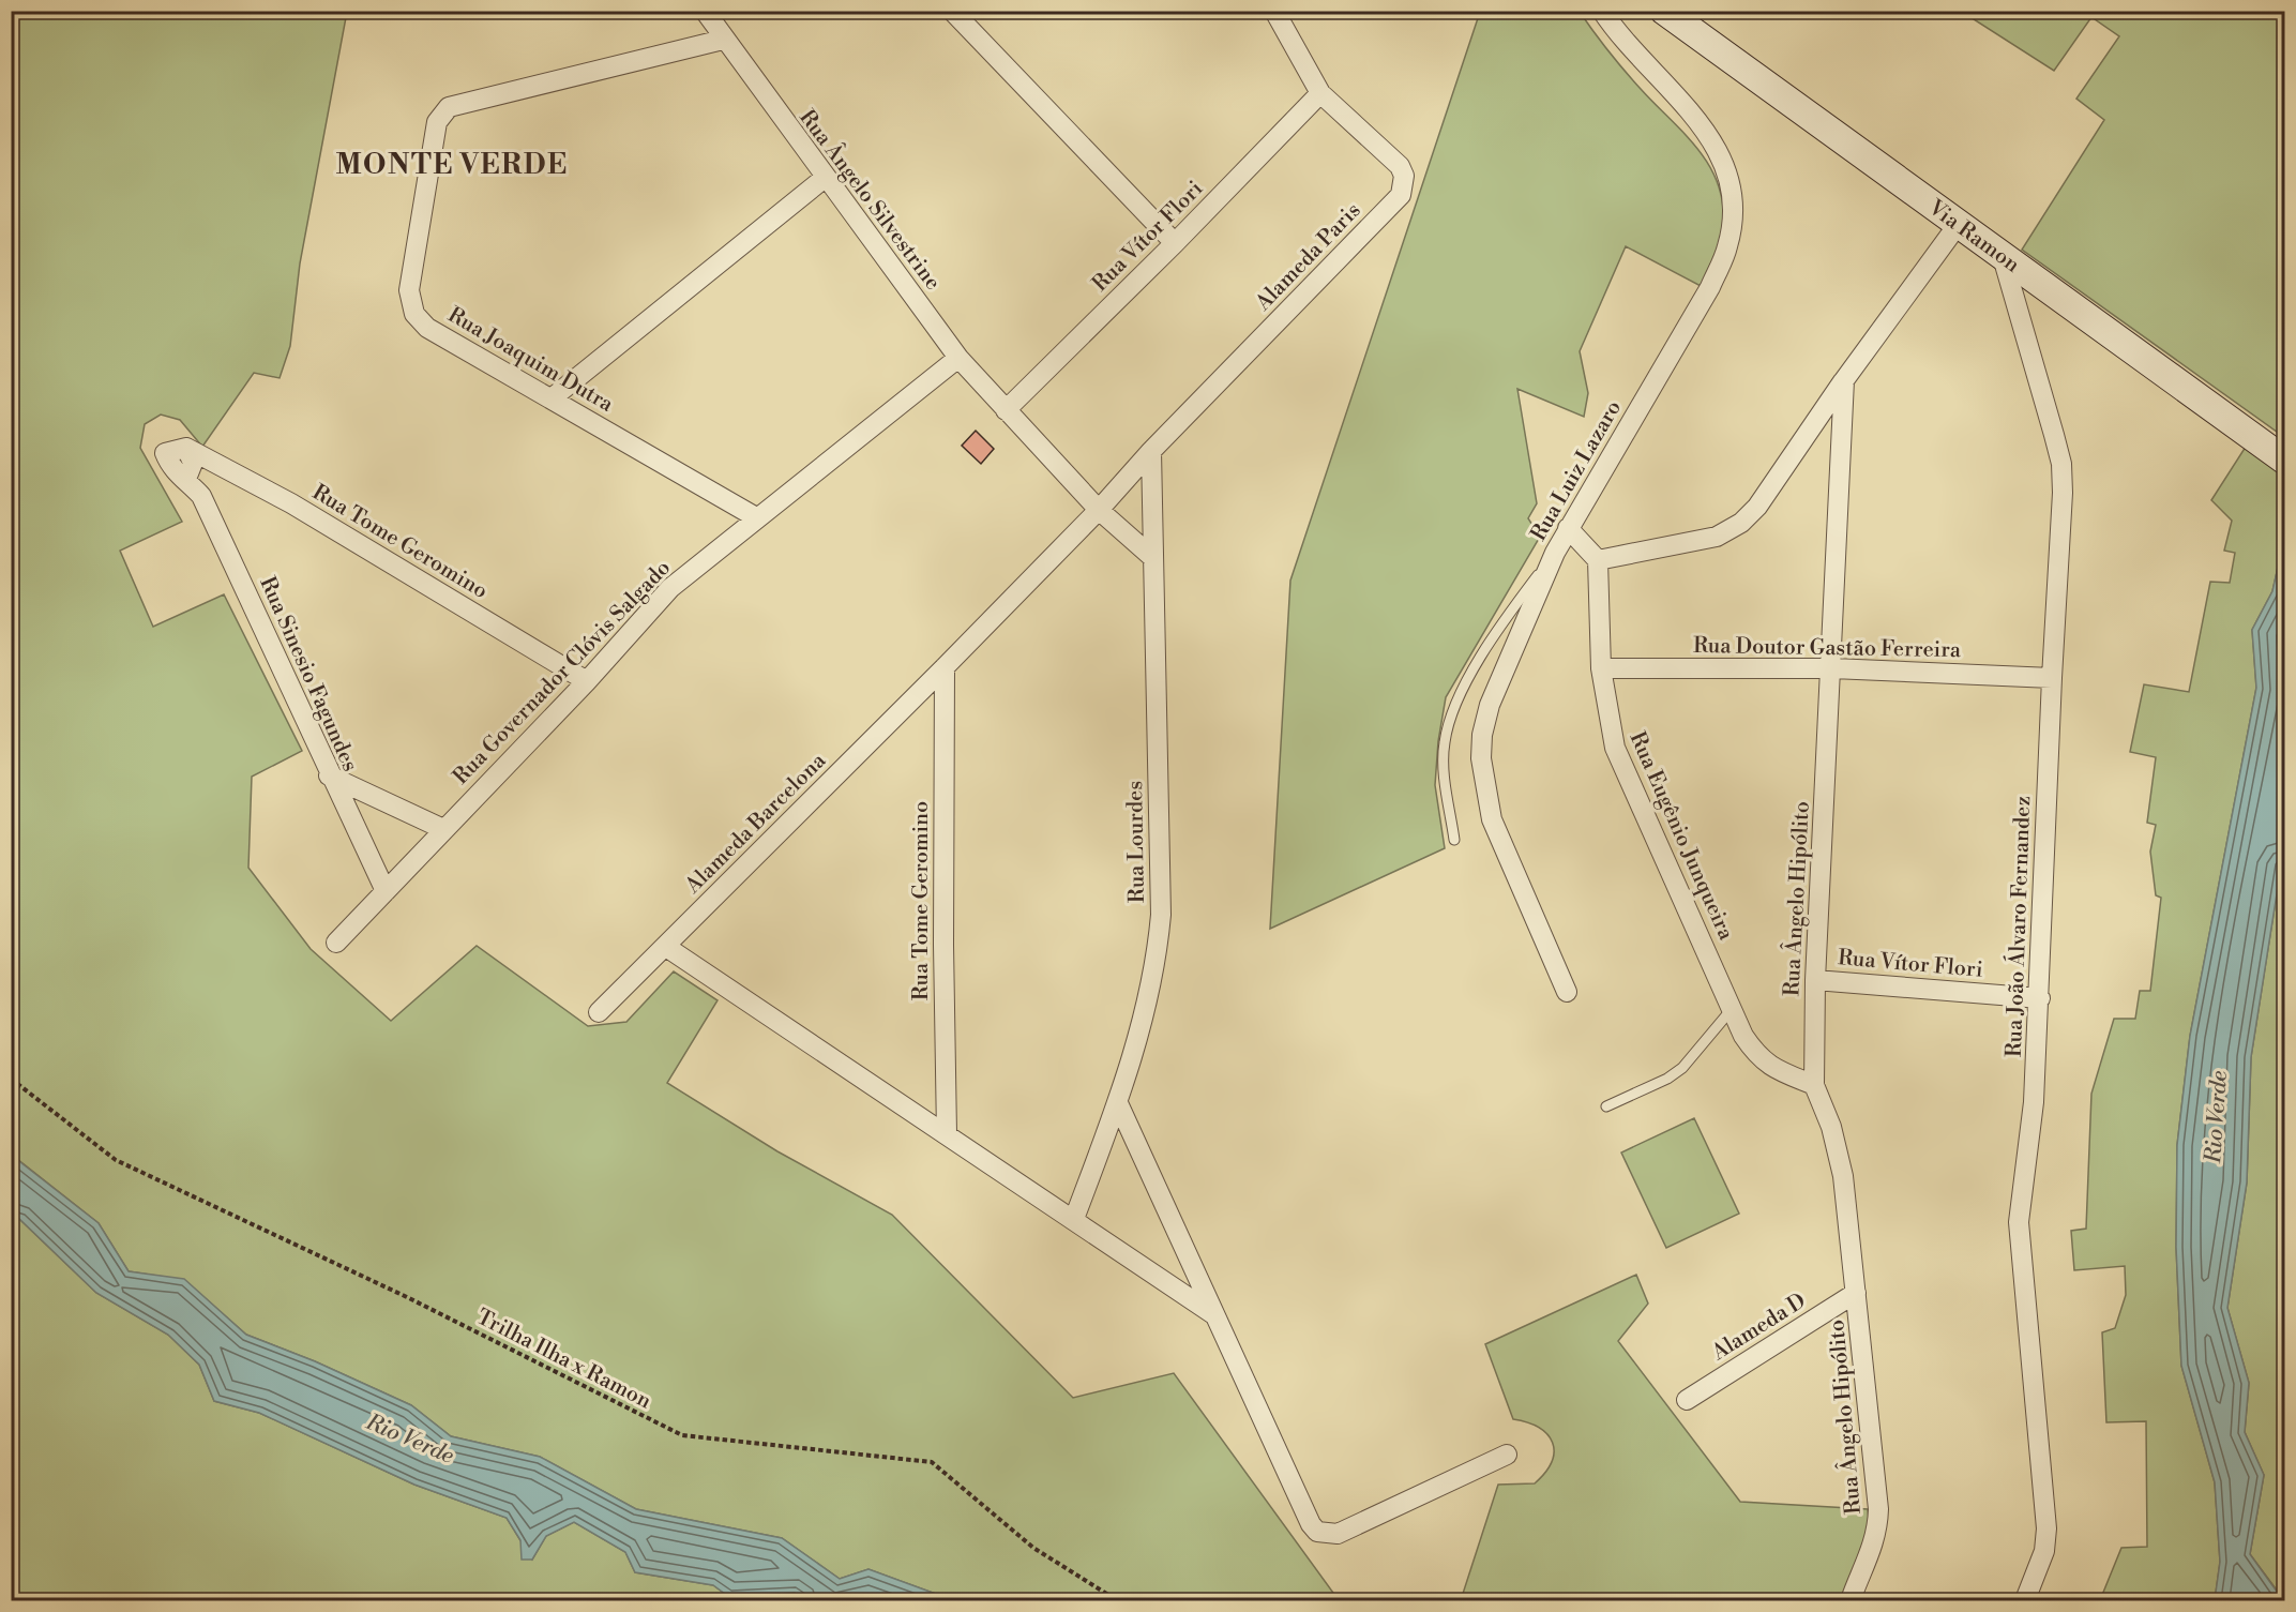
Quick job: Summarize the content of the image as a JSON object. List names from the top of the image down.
{
  "streets": {
    "main road": ["Via Ramon"],
    "street": [
      "Rua Ângelo Silvestrine",
      "Rua Vítor Flori",
      "Alameda Paris",
      "Rua Joaquim Dutra",
      "Rua Luiz Lazaro",
      "Rua Tome Geromino",
      "Rua Doutor Gastão Ferreira",
      "Rua Governador Clóvis Salgado",
      "Rua Sinesio Fagundes",
      "Alameda Barcelona",
      "Rua Eugênio Junqueira",
      "Rua Lourdes",
      "Rua Ângelo Hipólito",
      "Rua João Álvaro Fernandez",
      "Alameda D"
    ],
    "path": ["Trilha Ilha x Ramon"]
  },
  "crossings": [
    ["Rua Ângelo Silvestrine", "Rua Vítor Flori"],
    ["Rua Ângelo Silvestrine", "Alameda Paris"],
    ["Rua Ângelo Silvestrine", "Rua Joaquim Dutra"],
    ["Rua Ângelo Silvestrine", "Rua Governador Clóvis Salgado"],
    ["Rua Ângelo Silvestrine", "Alameda Barcelona"],
    ["Rua Ângelo Silvestrine", "Rua Lourdes"],
    ["Rua Vítor Flori", "Alameda Paris"],
    ["Rua Vítor Flori", "Rua Ângelo Hipólito"],
    ["Rua Vítor Flori", "Rua João Álvaro Fernandez"],
    ["Via Ramon", "Rua João Álvaro Fernandez"],
    ["Alameda Paris", "Alameda Barcelona"],
    ["Alameda Paris", "Rua Lourdes"],
    ["Rua Joaquim Dutra", "Rua Governador Clóvis Salgado"],
    ["Rua Tome Geromino", "Rua Governador Clóvis Salgado"],
    ["Rua Tome Geromino", "Rua Sinesio Fagundes"],
    ["Rua Tome Geromino", "Alameda Barcelona"],
    ["Rua Doutor Gastão Ferreira", "Rua Eugênio Junqueira"],
    ["Rua Doutor Gastão Ferreira", "Rua Ângelo Hipólito"],
    ["Rua Doutor Gastão Ferreira", "Rua João Álvaro Fernandez"],
    ["Rua Governador Clóvis Salgado", "Rua Sinesio Fagundes"],
    ["Rua Eugênio Junqueira", "Rua Ângelo Hipólito"],
    ["Rua Ângelo Hipólito", "Alameda D"]
  ],
  "districts": ["MONTE VERDE"],
  "water": ["Rio Verde"]
}
